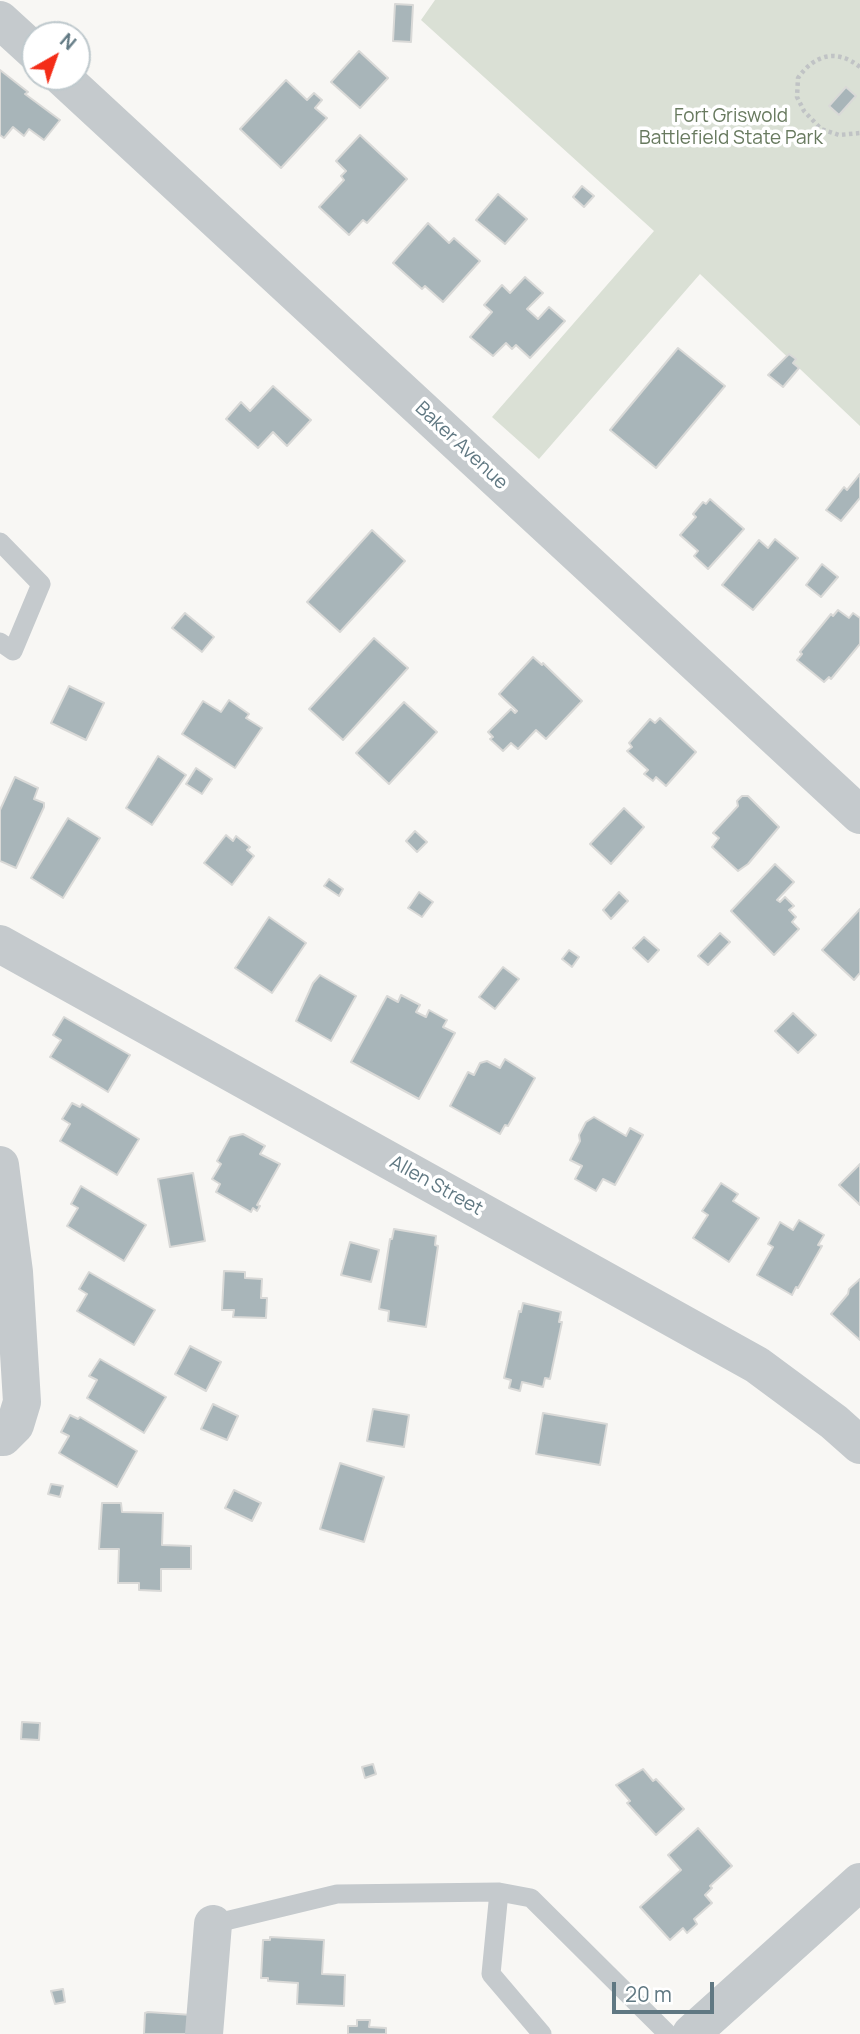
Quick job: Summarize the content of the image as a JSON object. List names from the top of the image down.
{
  "streets": {
    "street": ["Baker Avenue", "Allen Street"]
  },
  "parks": ["Fort Griswold Battlefield State Park"],
  "scale_bar": "20 m",
  "north": "top right"
}
